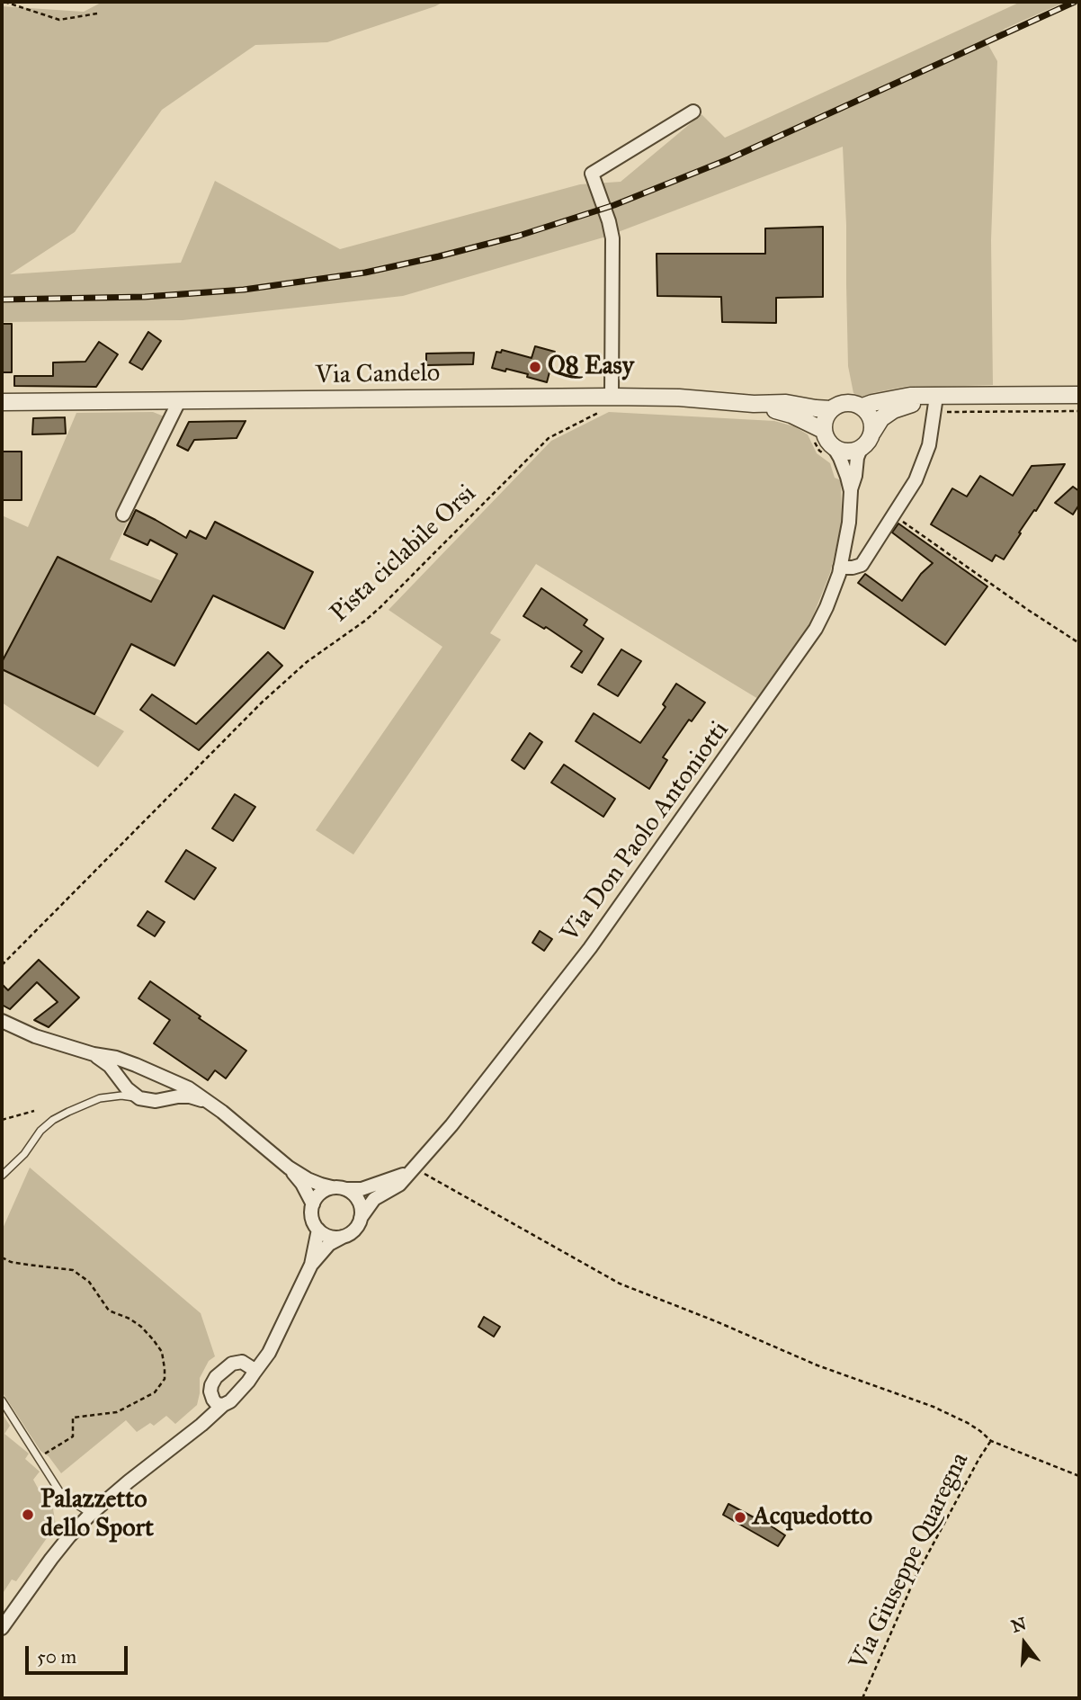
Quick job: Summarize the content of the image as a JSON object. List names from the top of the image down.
{
  "streets": {
    "street": ["Via Candelo", "Via Don Paolo Antoniotti"],
    "path": ["Pista ciclabile Orsi", "Via Giuseppe Quaregna"]
  },
  "crossings": [
    ["Via Candelo", "Pista ciclabile Orsi"],
    ["Via Candelo", "Via Don Paolo Antoniotti"]
  ],
  "places": ["Q8 Easy", "Palazzetto dello Sport", "Acquedotto"],
  "scale_bar": "50 m",
  "north": "top"
}
